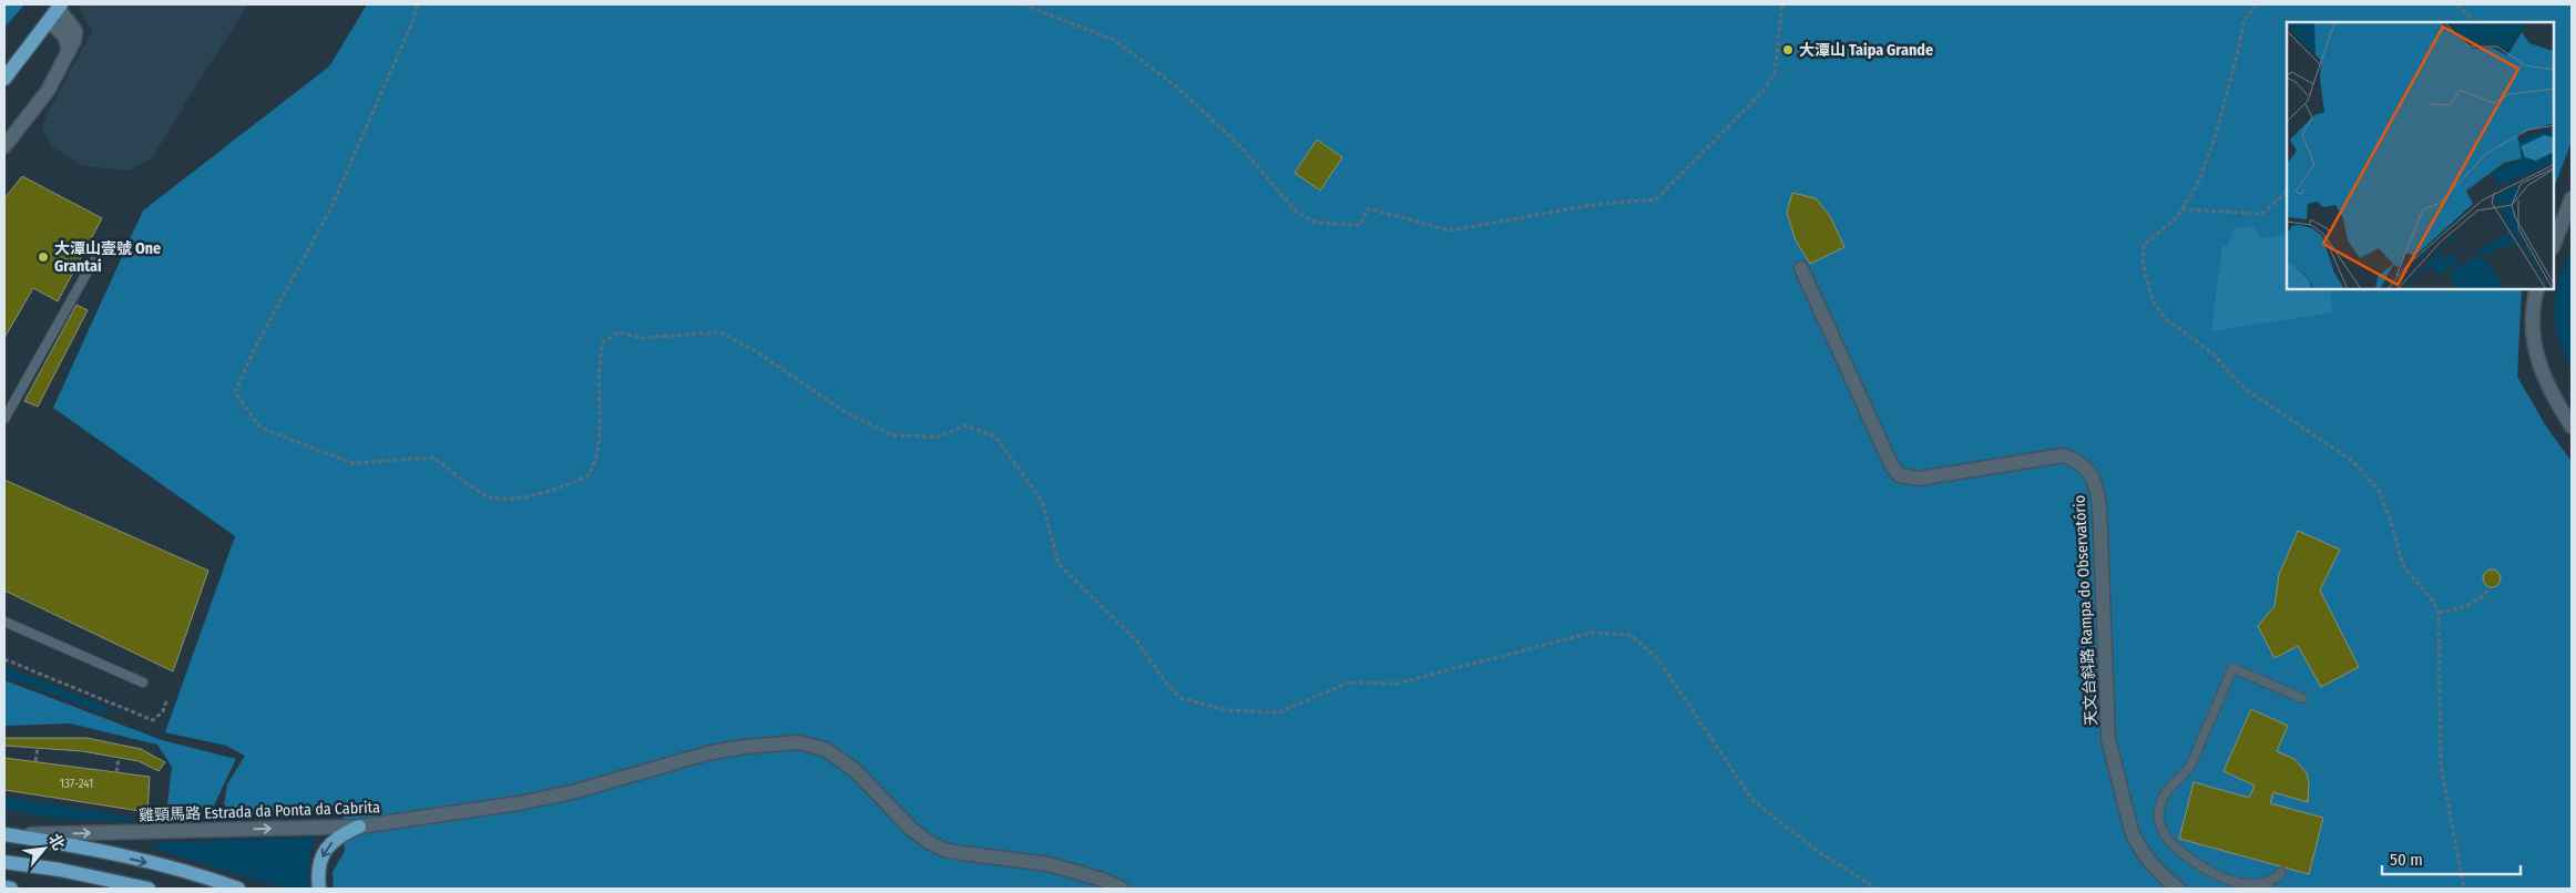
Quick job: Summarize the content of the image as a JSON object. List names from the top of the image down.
{
  "streets": {
    "street": ["天文台斜路 Rampa do Observatório", "雞頸馬路 Estrada da Ponta da Cabrita"]
  },
  "places": ["大潭山 Taipa Grande", "大潭山壹號 One Grantai"],
  "house_numbers": ["137-241"],
  "scale_bar": "50 m",
  "north": "top right"
}
